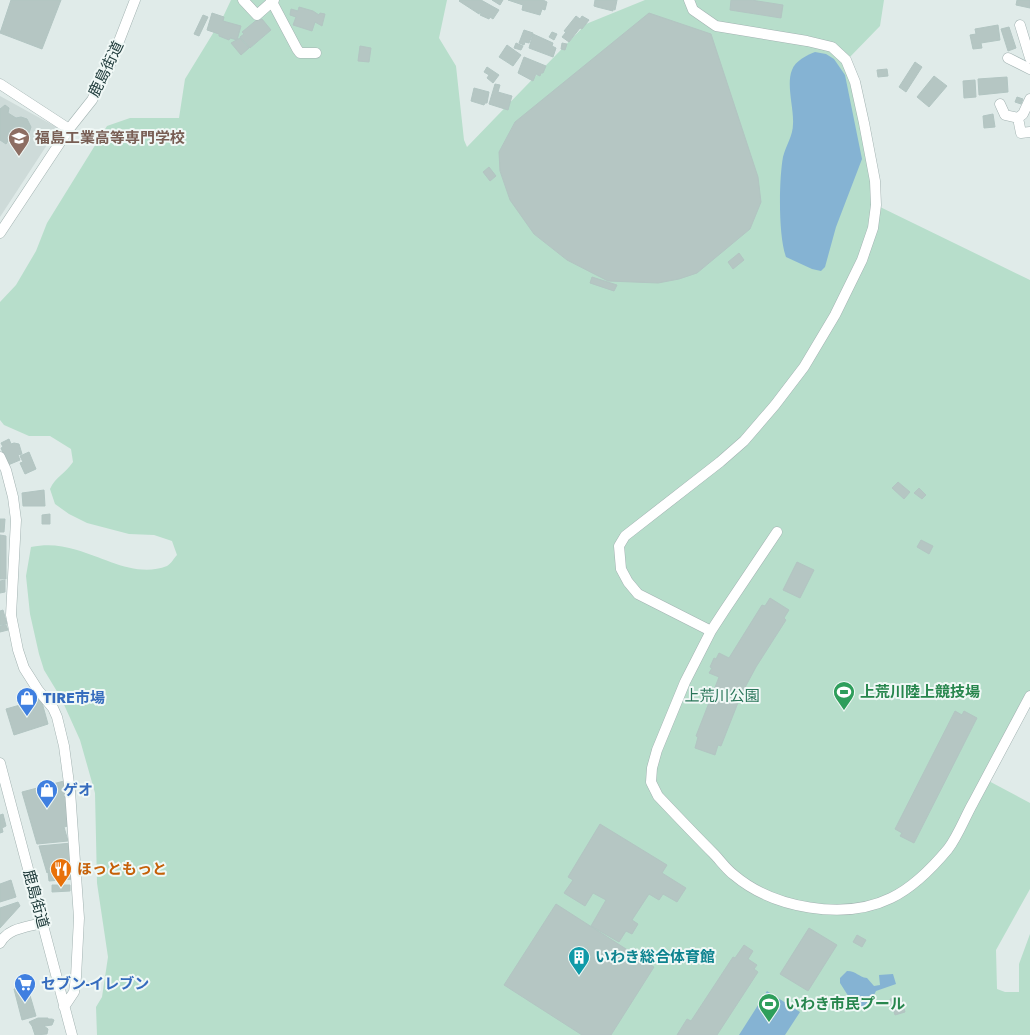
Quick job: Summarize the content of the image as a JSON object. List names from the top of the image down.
{
  "streets": {
    "street": ["鹿島街道"]
  },
  "parks": ["上荒川公園"],
  "places": {
    "school or university": ["福島工業高等専門学校"],
    "sports": ["上荒川陸上競技場", "いわき市民プール"],
    "shop": ["TIRE市場", "ゲオ"],
    "restaurant": ["ほっともっと"],
    "building": ["いわき総合体育館"],
    "supermarket": ["セブン-イレブン"]
  }
}
